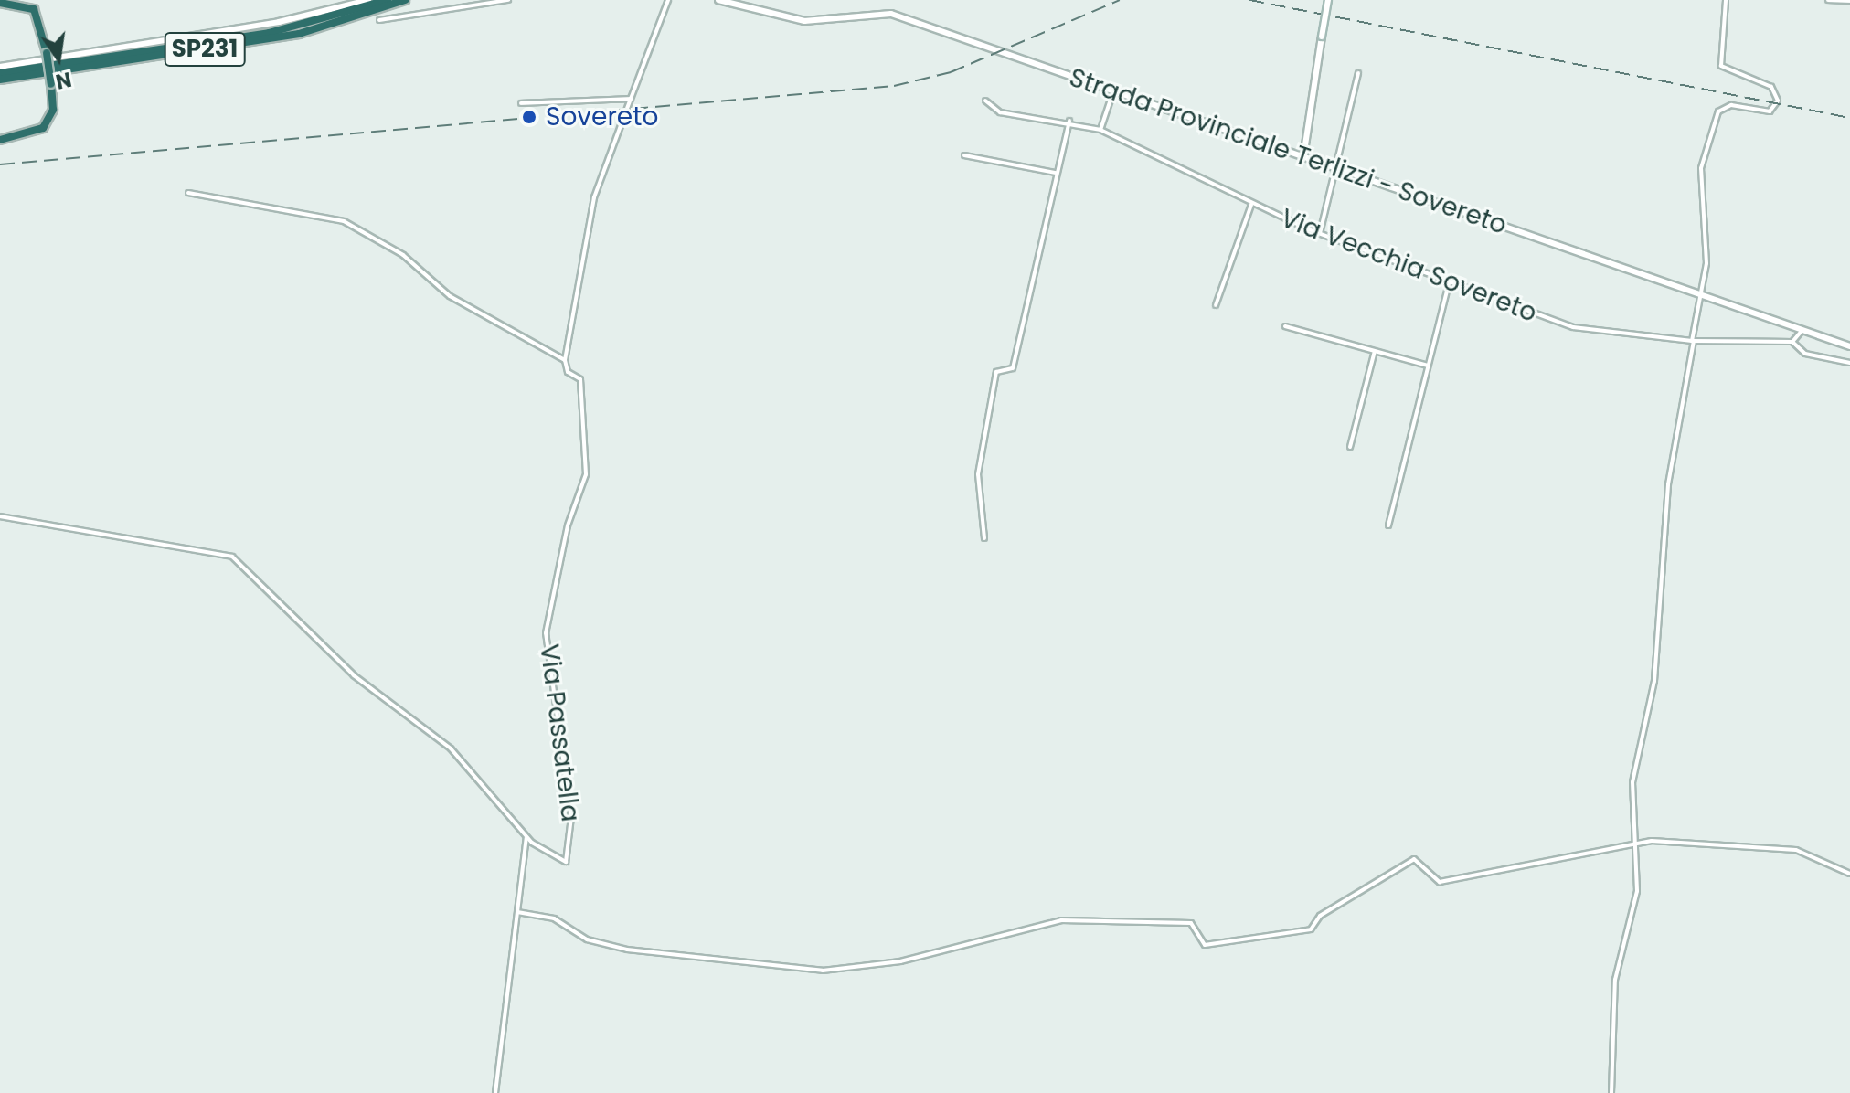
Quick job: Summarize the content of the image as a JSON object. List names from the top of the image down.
{
  "streets": {
    "highway": ["SP231"],
    "street": ["Strada Provinciale Terlizzi - Sovereto", "Via Vecchia Sovereto", "Via Passatella"]
  },
  "places": ["Sovereto"],
  "north": "bottom"
}
